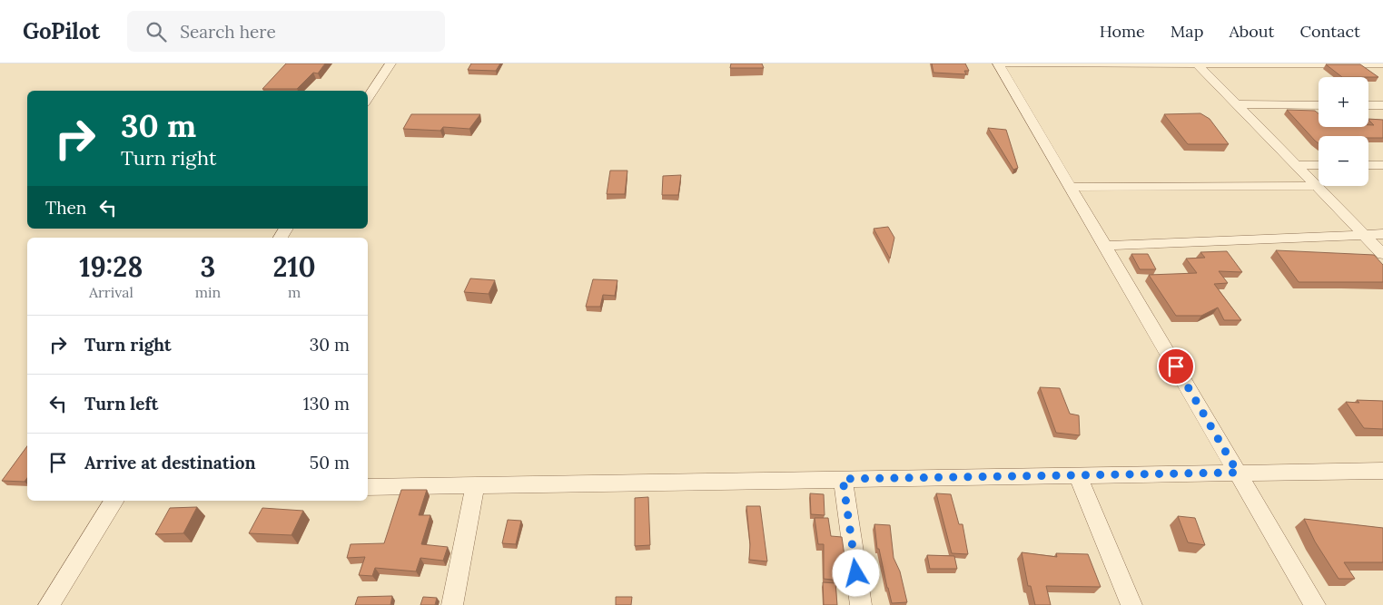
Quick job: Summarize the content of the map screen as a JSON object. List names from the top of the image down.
{
  "page": {
    "header": "GoPilot",
    "search": "Search here",
    "nav": [
      "Home",
      "Map",
      "About",
      "Contact"
    ],
    "map_buttons": ["+", "−"],
    "turn": ["30 m", "Turn right"],
    "then": "Then",
    "eta": [
      "19:28",
      "Arrival",
      "3",
      "min",
      "210",
      "m"
    ],
    "list": [
      {
        "name": "Turn right",
        "value": "30 m"
      },
      {
        "name": "Turn left",
        "value": "130 m"
      },
      {
        "name": "Arrive at destination",
        "value": "50 m"
      }
    ]
  }
}
